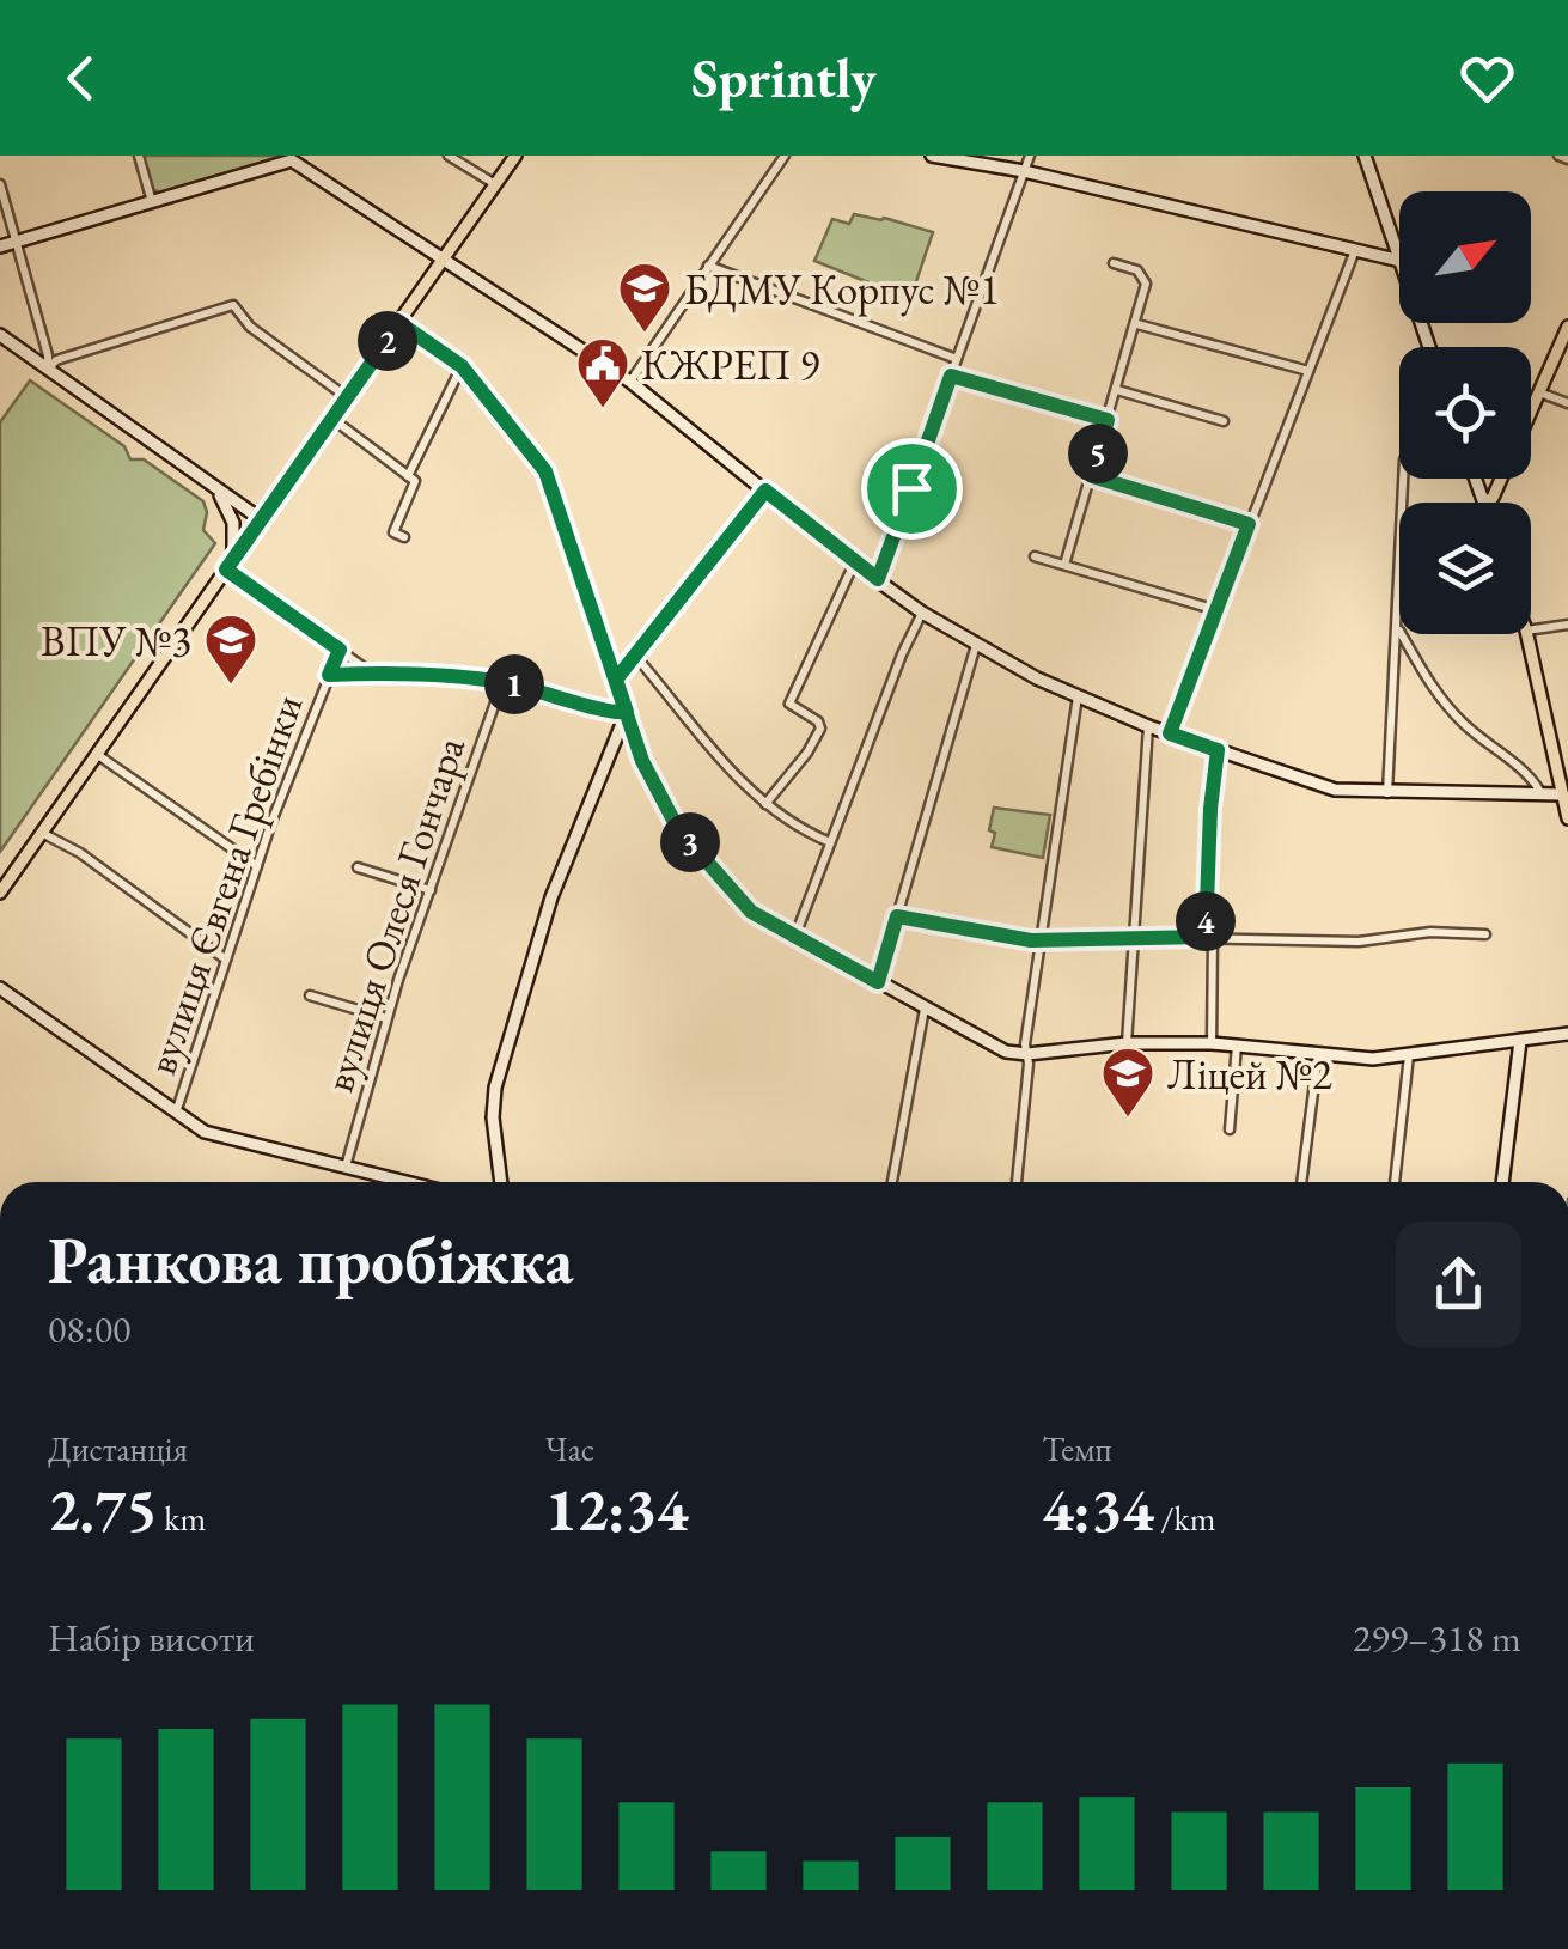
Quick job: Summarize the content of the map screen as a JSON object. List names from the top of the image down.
{
  "streets": {
    "street": ["вулиця Євгена Гребінки", "вулиця Олеся Гончара"]
  },
  "places": {
    "school or university": ["БДМУ Корпус №1", "ВПУ №3", "Ліцей №2"],
    "public building": ["КЖРЕП 9"]
  },
  "north": "top right",
  "page": {
    "header": "Sprintly",
    "pins": [
      "2",
      "5",
      "1",
      "3",
      "4"
    ],
    "heading": ["Ранкова пробіжка", "08:00"],
    "stats": [
      ["Дистанція", "2.75 km"],
      ["Час", "12:34"],
      ["Темп", "4:34 /km"]
    ],
    "chart": ["Набір висоти", "299–318 m"]
  }
}
